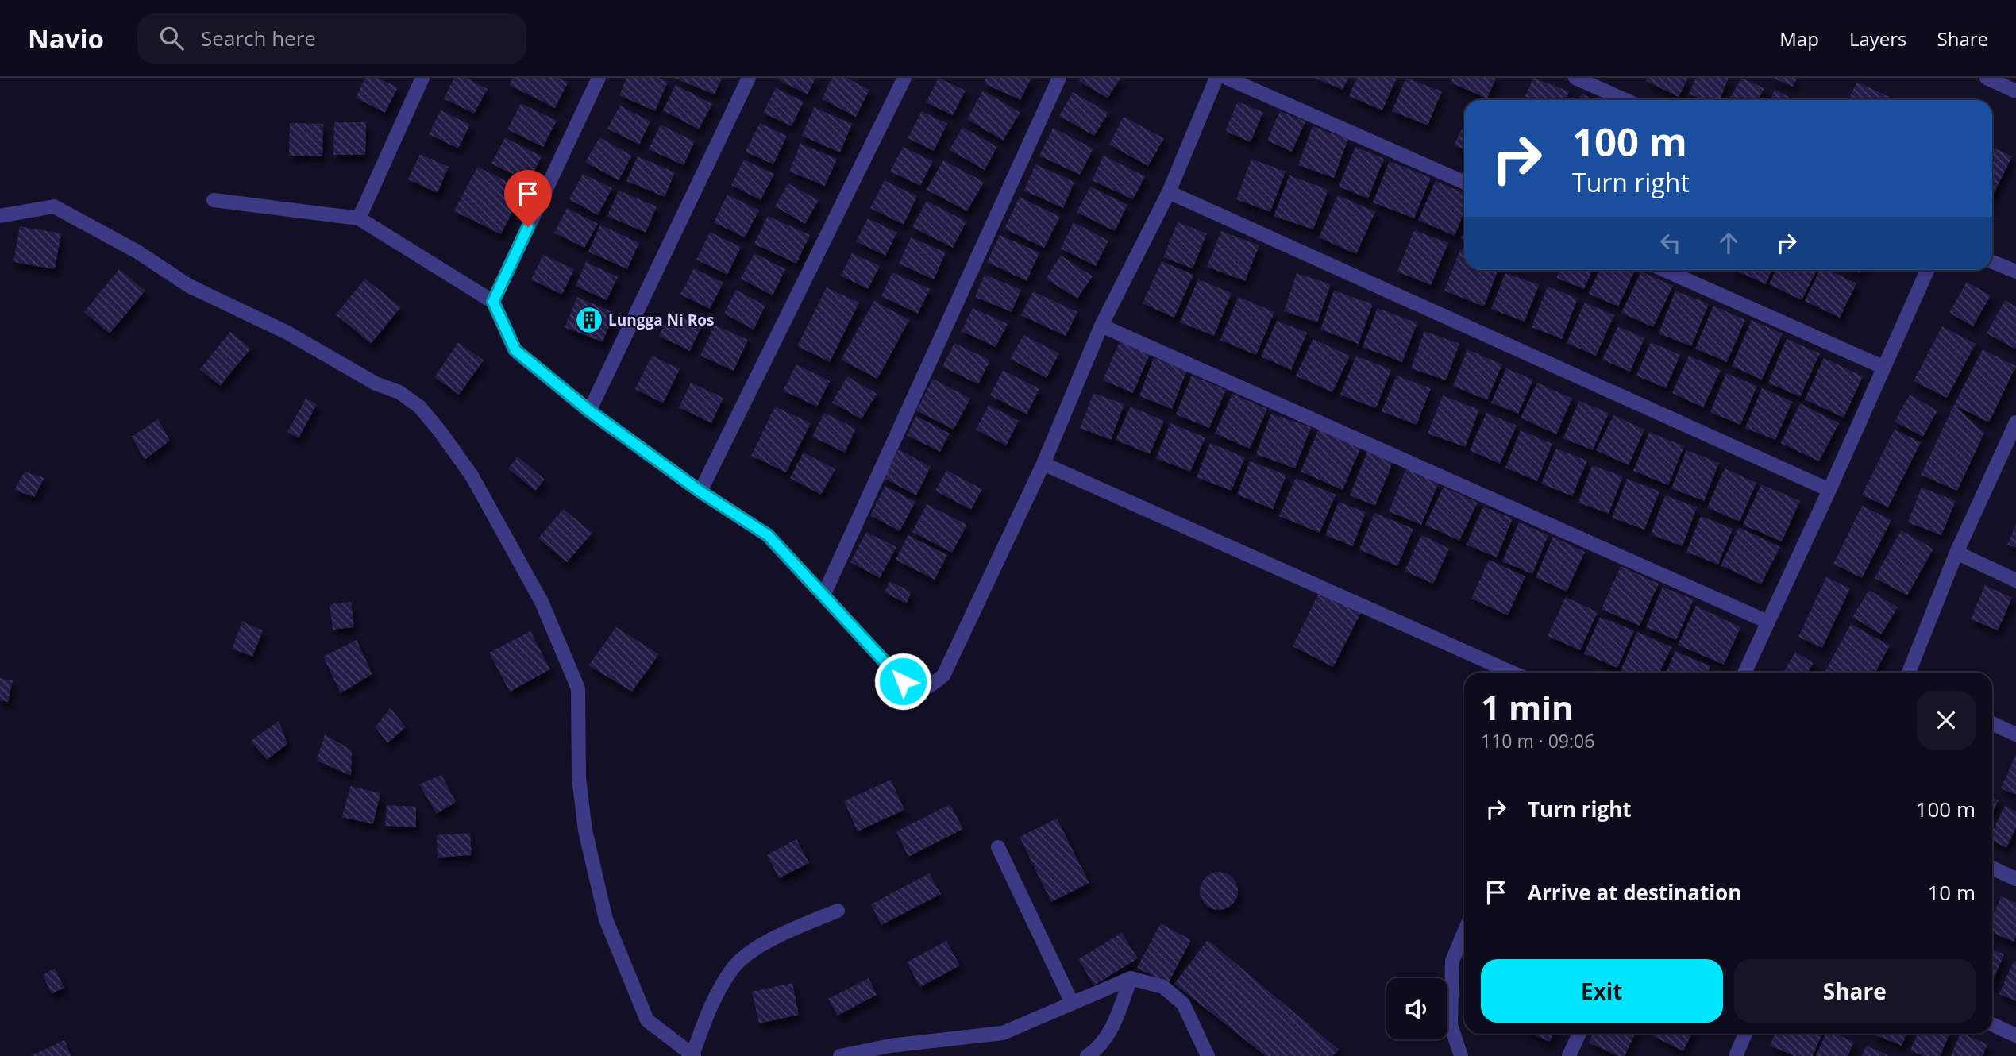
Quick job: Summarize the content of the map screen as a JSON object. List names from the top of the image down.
{
  "places": {
    "building": ["Lungga Ni Ros"]
  },
  "page": {
    "header": "Navio",
    "search": "Search here",
    "nav": ["Map", "Layers", "Share"],
    "turn": ["100 m", "Turn right"],
    "heading": ["1 min", "110 m · 09:06"],
    "list": [
      {
        "name": "Turn right",
        "value": "100 m"
      },
      {
        "name": "Arrive at destination",
        "value": "10 m"
      }
    ],
    "buttons": ["Exit", "Share"]
  }
}
